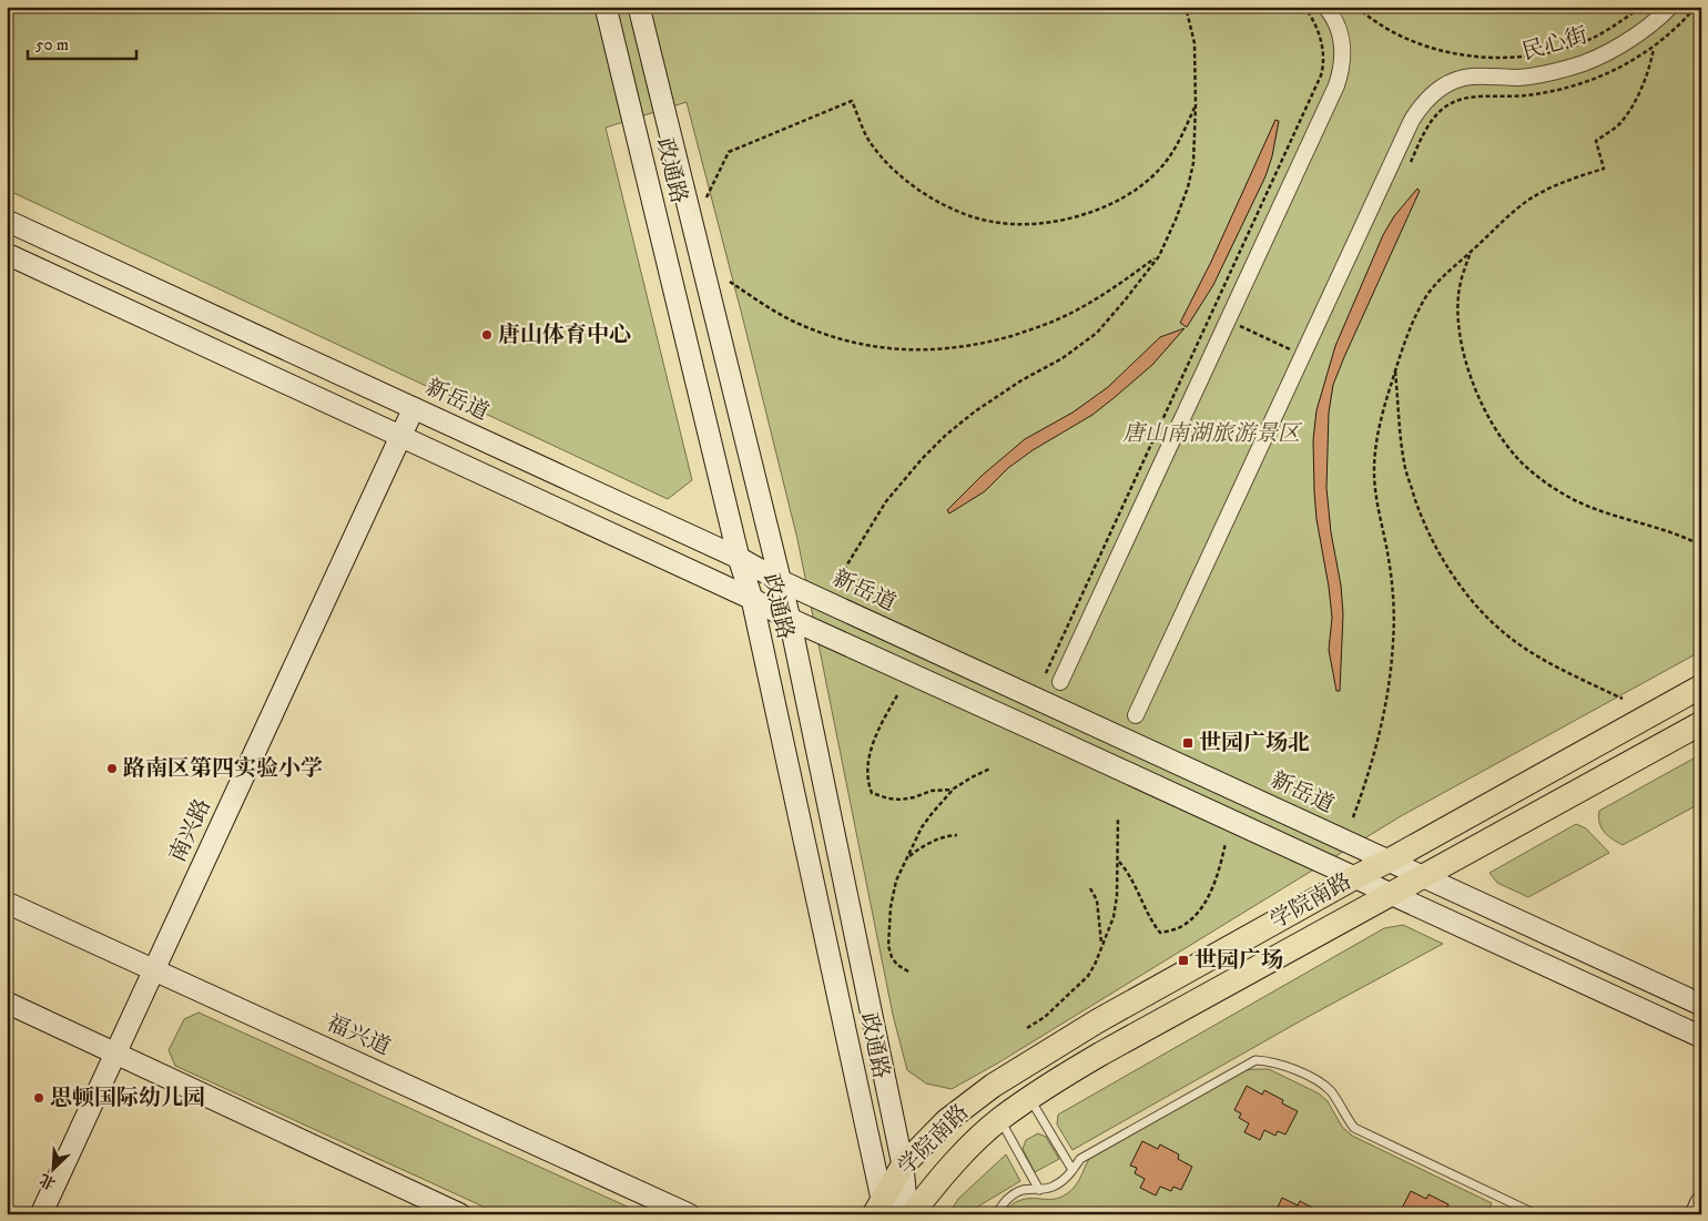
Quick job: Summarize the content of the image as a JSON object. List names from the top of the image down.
{
  "streets": {
    "main road": [
      "政通路",
      "新岳道",
      "南兴路",
      "学院南路",
      "福兴道"
    ],
    "street": ["民心街"]
  },
  "crossings": [
    ["政通路", "新岳道"],
    ["政通路", "学院南路"],
    ["新岳道", "南兴路"],
    ["新岳道", "学院南路"],
    ["南兴路", "福兴道"]
  ],
  "parks": ["唐山南湖旅游景区"],
  "places": {
    "other": ["唐山体育中心", "路南区第四实验小学", "思顿国际幼儿园"],
    "transit": ["世园广场北", "世园广场"]
  },
  "scale_bar": "50 m",
  "north": "bottom left"
}
